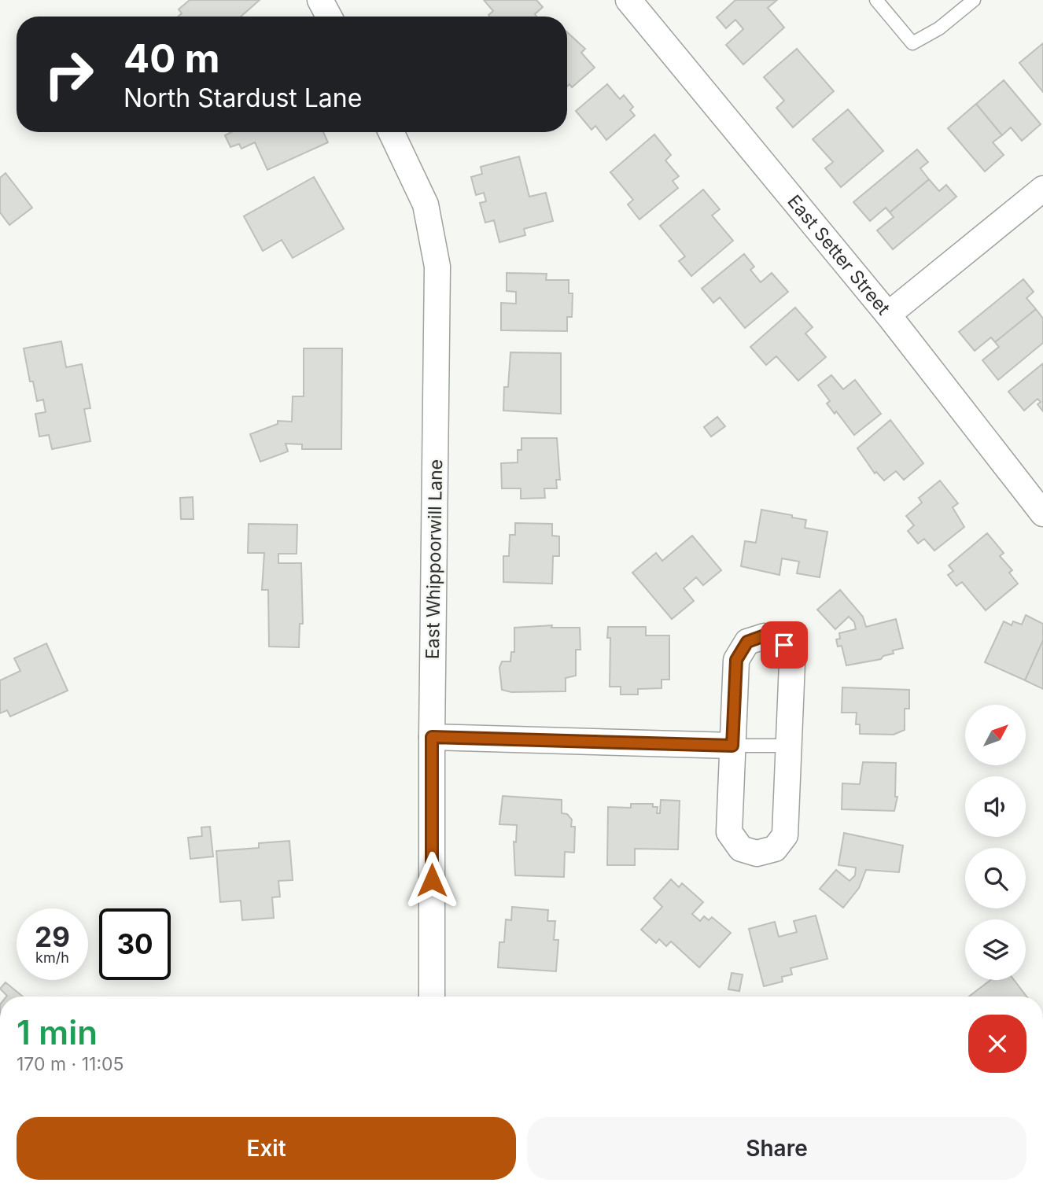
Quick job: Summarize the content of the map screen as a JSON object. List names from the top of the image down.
{
  "streets": {
    "street": ["East Setter Street", "East Whippoorwill Lane"]
  },
  "north": "top right",
  "page": {
    "turn": ["40 m", "North Stardust Lane"],
    "speed": "29 km/h",
    "limit": "30",
    "heading": ["1 min", "170 m · 11:05"],
    "buttons": ["Exit", "Share"]
  }
}
